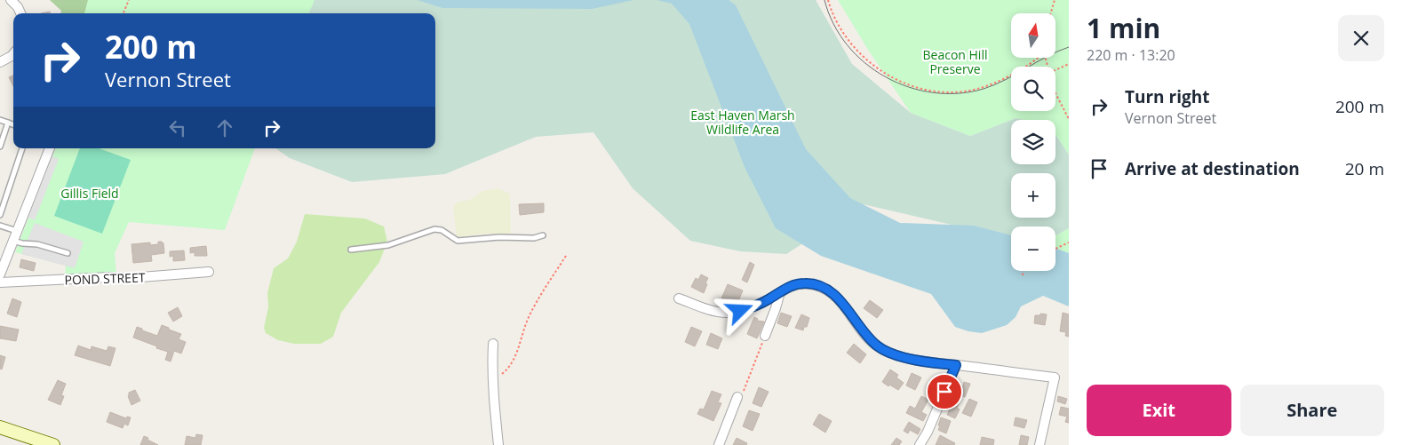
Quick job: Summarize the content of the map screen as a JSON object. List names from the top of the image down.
{
  "streets": {
    "street": ["POND STREET"]
  },
  "parks": ["Beacon Hill Preserve", "East Haven Marsh Wildlife Area", "Gillis Field"],
  "north": "top",
  "page": {
    "heading": ["1 min", "220 m · 13:20"],
    "map_buttons": ["+", "−"],
    "turn": ["200 m", "Vernon Street"],
    "list": [
      {
        "name": "Turn right",
        "note": "Vernon Street",
        "value": "200 m"
      },
      {
        "name": "Arrive at destination",
        "value": "20 m"
      }
    ],
    "buttons": ["Exit", "Share"]
  }
}
